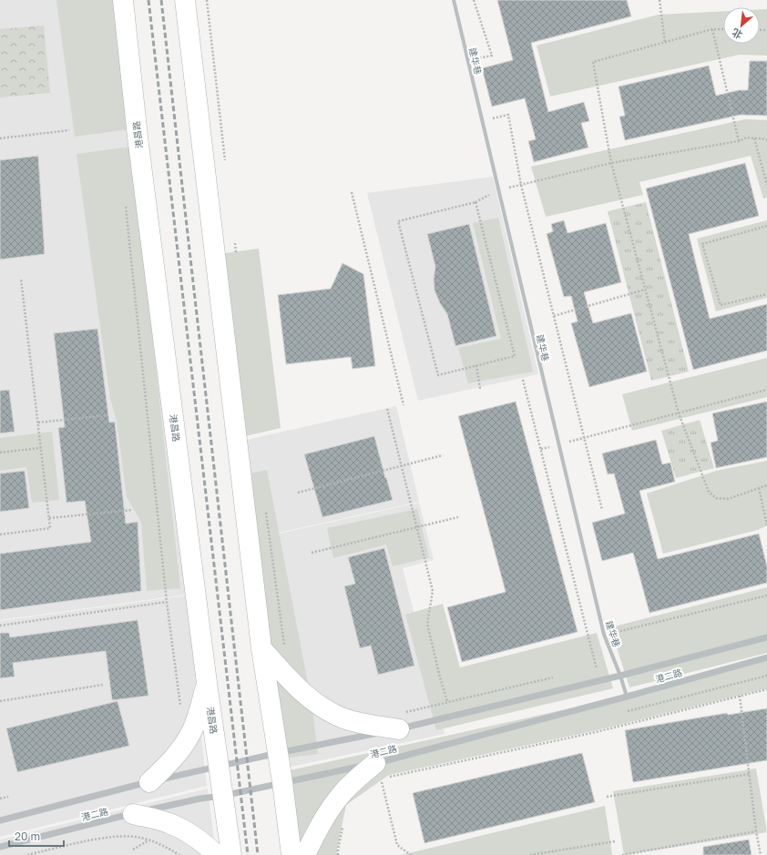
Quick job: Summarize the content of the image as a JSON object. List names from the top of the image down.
{
  "streets": {
    "main road": ["港昌路"],
    "street": ["建华巷", "港二路"]
  },
  "crossings": [
    ["建华巷", "港二路"],
    ["港昌路", "港二路"]
  ],
  "scale_bar": "20 m",
  "north": "bottom left"
}
